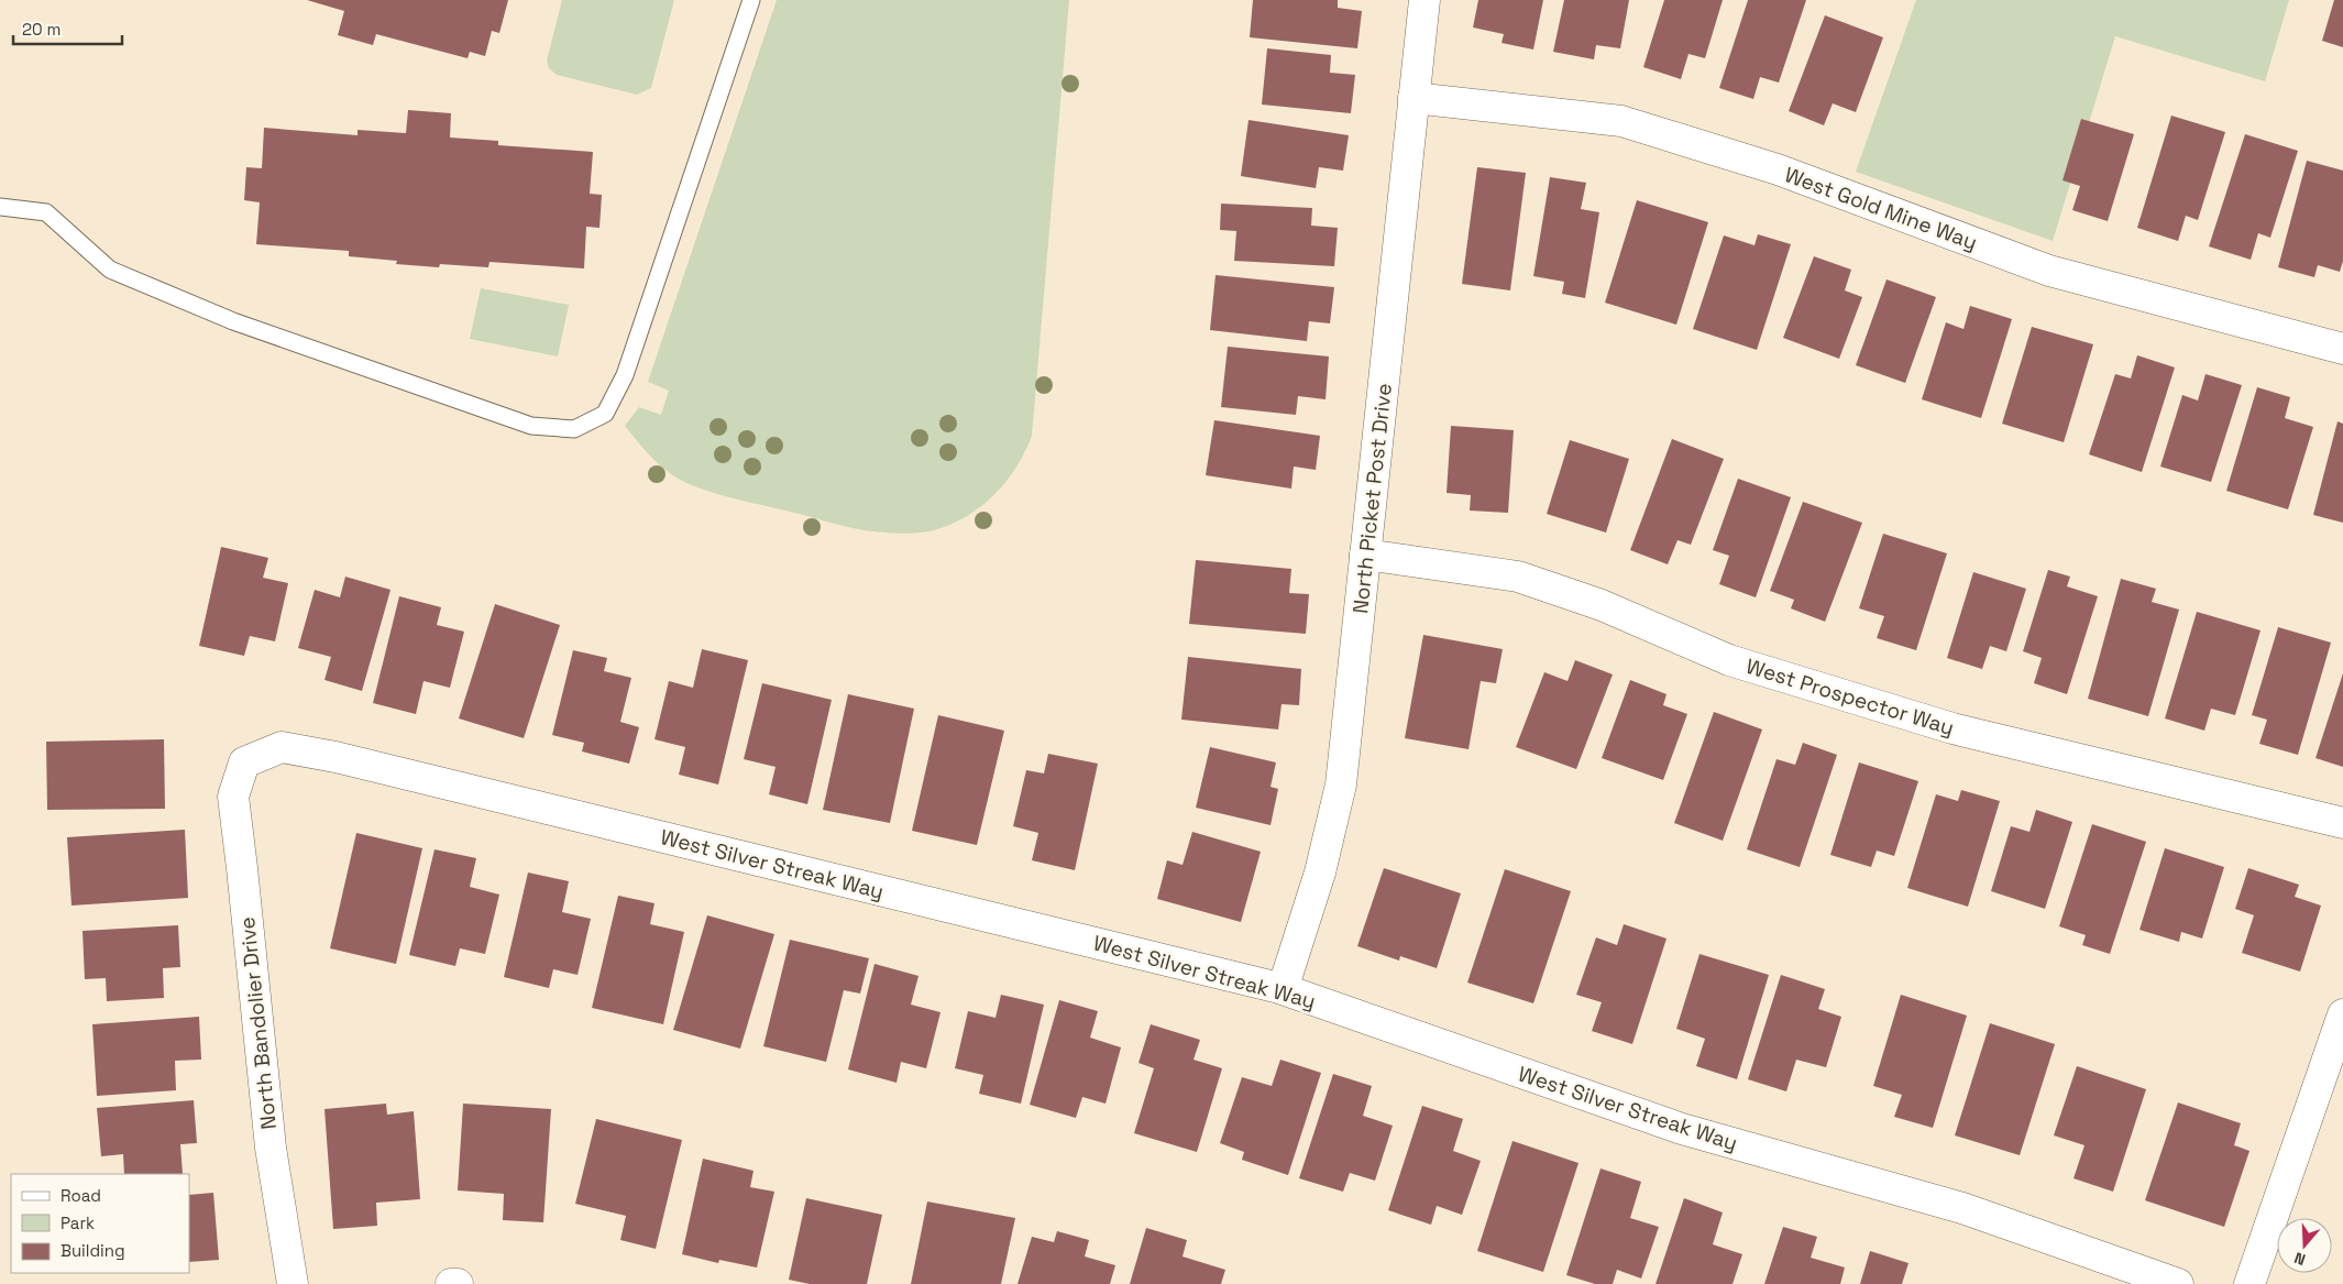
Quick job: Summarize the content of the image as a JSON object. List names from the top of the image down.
{
  "streets": {
    "street": [
      "West Gold Mine Way",
      "North Picket Post Drive",
      "West Prospector Way",
      "West Silver Streak Way",
      "North Bandolier Drive"
    ]
  },
  "crossings": [
    ["West Gold Mine Way", "North Picket Post Drive"],
    ["North Picket Post Drive", "West Prospector Way"],
    ["North Picket Post Drive", "West Silver Streak Way"],
    ["West Silver Streak Way", "North Bandolier Drive"]
  ],
  "legend": ["Road", "Park", "Building"],
  "scale_bar": "20 m",
  "north": "bottom"
}
